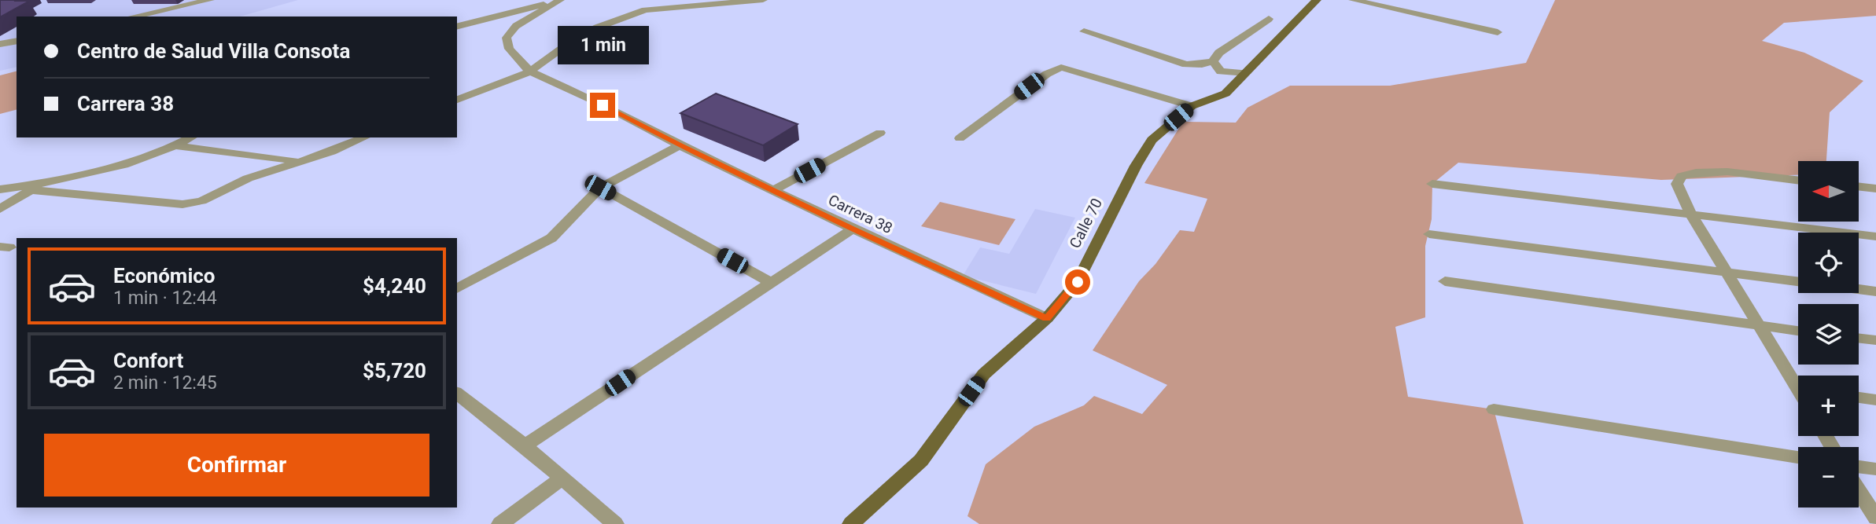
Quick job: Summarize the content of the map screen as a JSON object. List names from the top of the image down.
{
  "streets": {
    "main road": ["Calle 70"],
    "street": ["Carrera 38"]
  },
  "crossings": [
    ["Carrera 38", "Calle 70"]
  ],
  "north": "left",
  "page": {
    "banner": ["Centro de Salud Villa Consota", "Carrera 38"],
    "bubble": "1 min",
    "map_buttons": ["+", "−"],
    "list": [
      {
        "name": "Económico",
        "note": "1 min · 12:44",
        "value": "$4,240"
      },
      {
        "name": "Confort",
        "note": "2 min · 12:45",
        "value": "$5,720"
      }
    ],
    "buttons": "Confirmar"
  }
}
